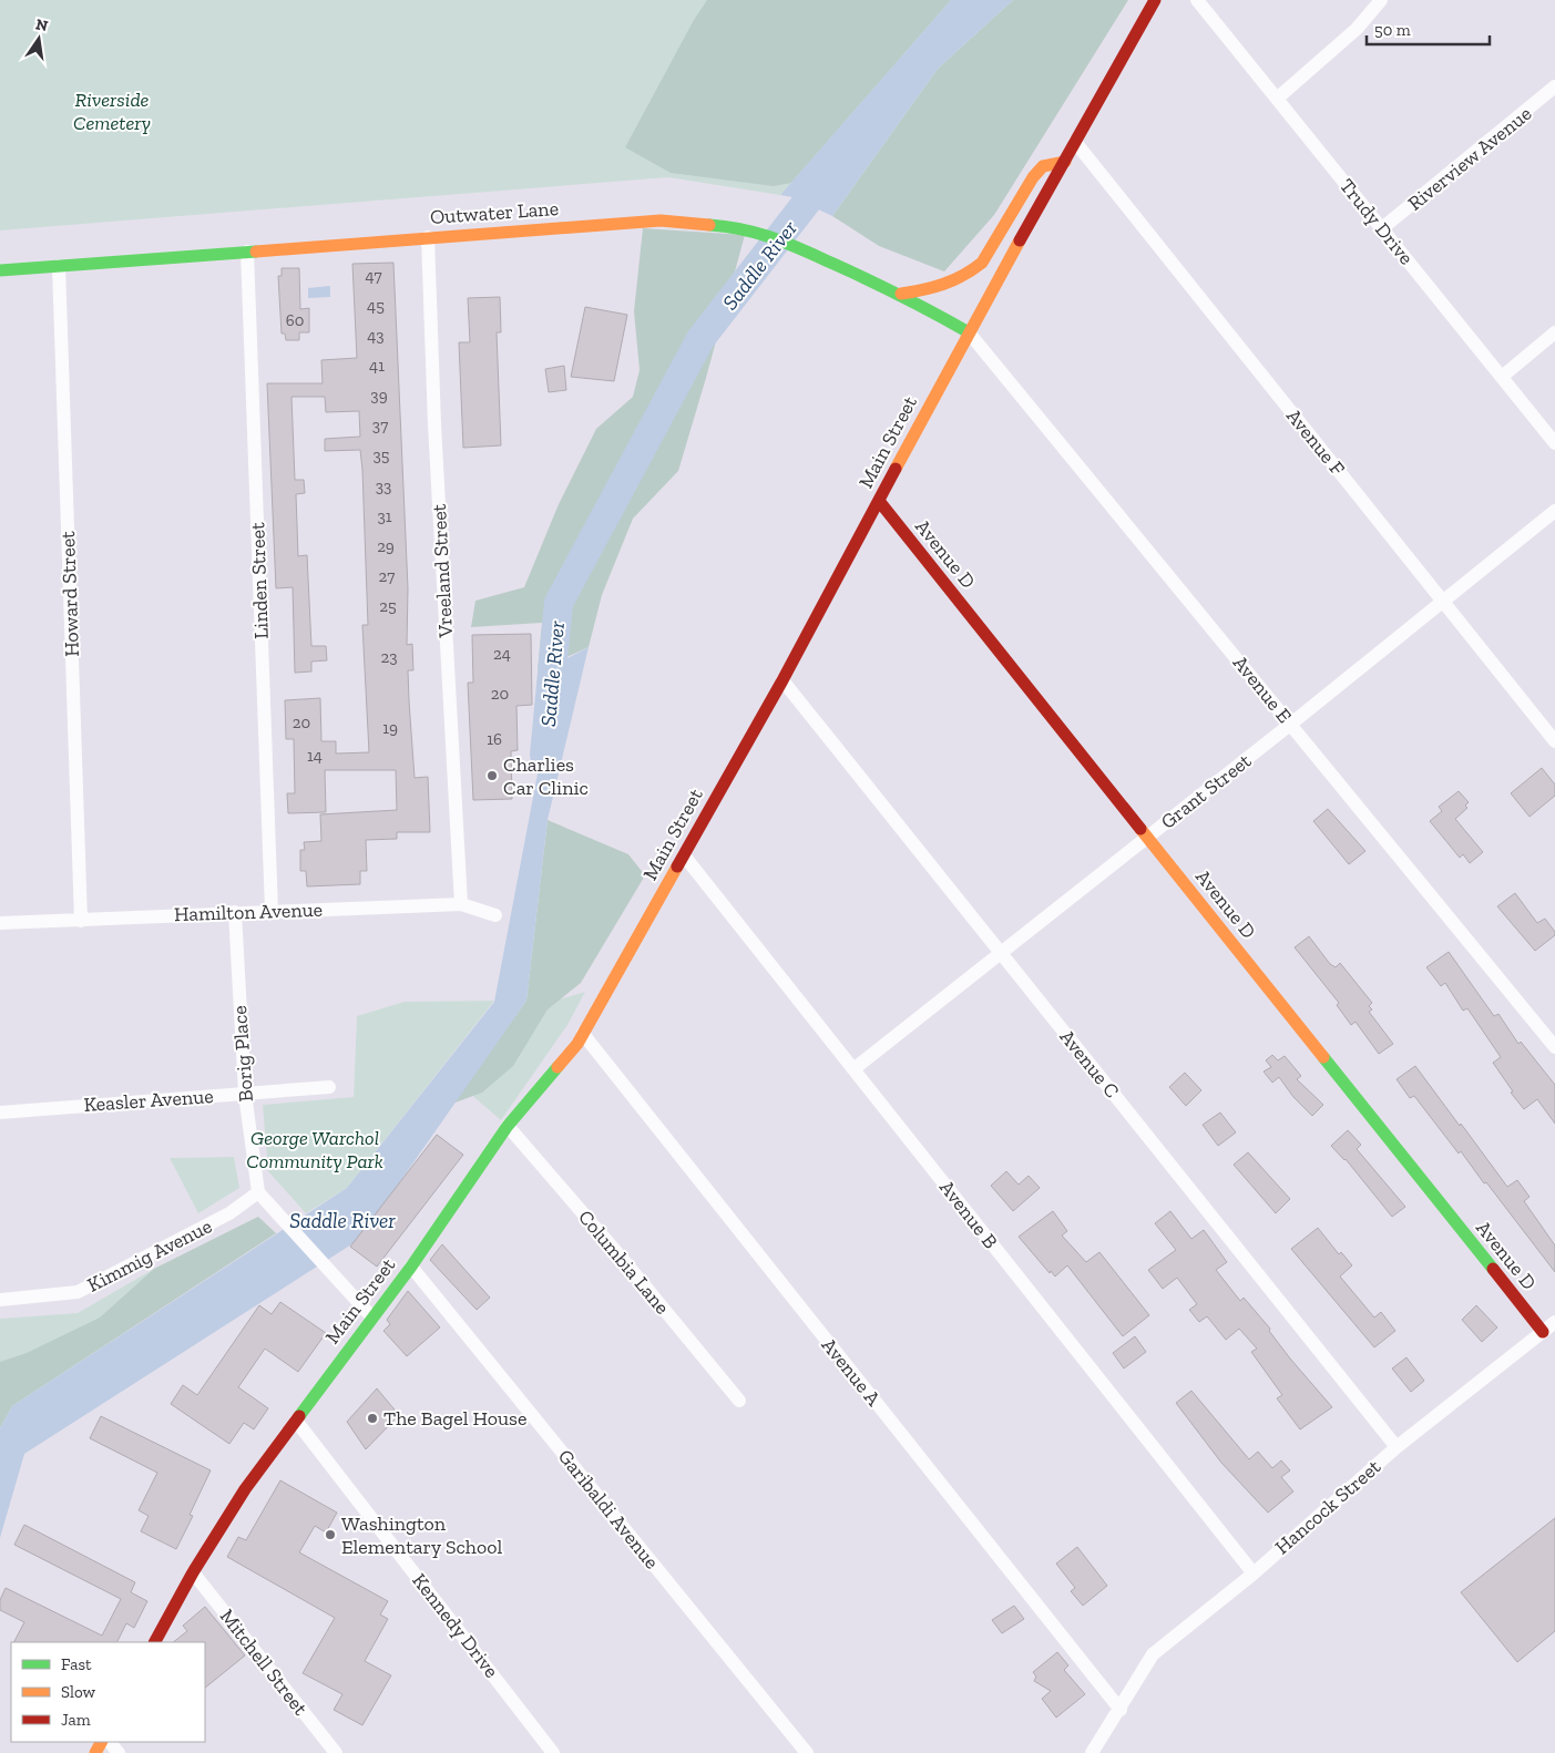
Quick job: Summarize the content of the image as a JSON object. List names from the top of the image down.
{
  "streets": {
    "street": [
      "Riverview Avenue",
      "Outwater Lane",
      "Trudy Drive",
      "Main Street",
      "Avenue F",
      "Avenue D",
      "Vreeland Street",
      "Linden Street",
      "Howard Street",
      "Avenue E",
      "Grant Street",
      "Hamilton Avenue",
      "Borig Place",
      "Avenue C",
      "Keasler Avenue",
      "Avenue B",
      "Kimmig Avenue",
      "Columbia Lane",
      "Avenue A",
      "Hancock Street",
      "Garibaldi Avenue",
      "Kennedy Drive",
      "Mitchell Street"
    ]
  },
  "crossings": [
    ["Riverview Avenue", "Trudy Drive"],
    ["Outwater Lane", "Main Street"],
    ["Outwater Lane", "Vreeland Street"],
    ["Outwater Lane", "Linden Street"],
    ["Outwater Lane", "Howard Street"],
    ["Outwater Lane", "Avenue E"],
    ["Main Street", "Avenue F"],
    ["Main Street", "Avenue D"],
    ["Main Street", "Avenue E"],
    ["Main Street", "Avenue C"],
    ["Main Street", "Avenue B"],
    ["Main Street", "Columbia Lane"],
    ["Main Street", "Avenue A"],
    ["Main Street", "Garibaldi Avenue"],
    ["Main Street", "Kennedy Drive"],
    ["Main Street", "Mitchell Street"],
    ["Avenue F", "Grant Street"],
    ["Avenue D", "Grant Street"],
    ["Avenue D", "Hancock Street"],
    ["Vreeland Street", "Hamilton Avenue"],
    ["Linden Street", "Hamilton Avenue"],
    ["Howard Street", "Hamilton Avenue"],
    ["Avenue E", "Grant Street"],
    ["Grant Street", "Avenue C"],
    ["Grant Street", "Avenue B"],
    ["Hamilton Avenue", "Borig Place"],
    ["Borig Place", "Keasler Avenue"],
    ["Borig Place", "Kimmig Avenue"],
    ["Avenue C", "Hancock Street"],
    ["Avenue B", "Hancock Street"],
    ["Avenue A", "Hancock Street"]
  ],
  "water": ["Saddle River"],
  "parks": ["Riverside Cemetery", "George Warchol Community Park"],
  "places": ["Charlies Car Clinic", "The Bagel House", "Washington Elementary School"],
  "house_numbers": [
    "47",
    "45",
    "60",
    "43",
    "41",
    "39",
    "37",
    "35",
    "33",
    "31",
    "29",
    "27",
    "25",
    "24",
    "23",
    "20",
    "20",
    "19",
    "16",
    "14"
  ],
  "legend": ["Fast", "Slow", "Jam"],
  "scale_bar": "50 m",
  "north": "top"
}
